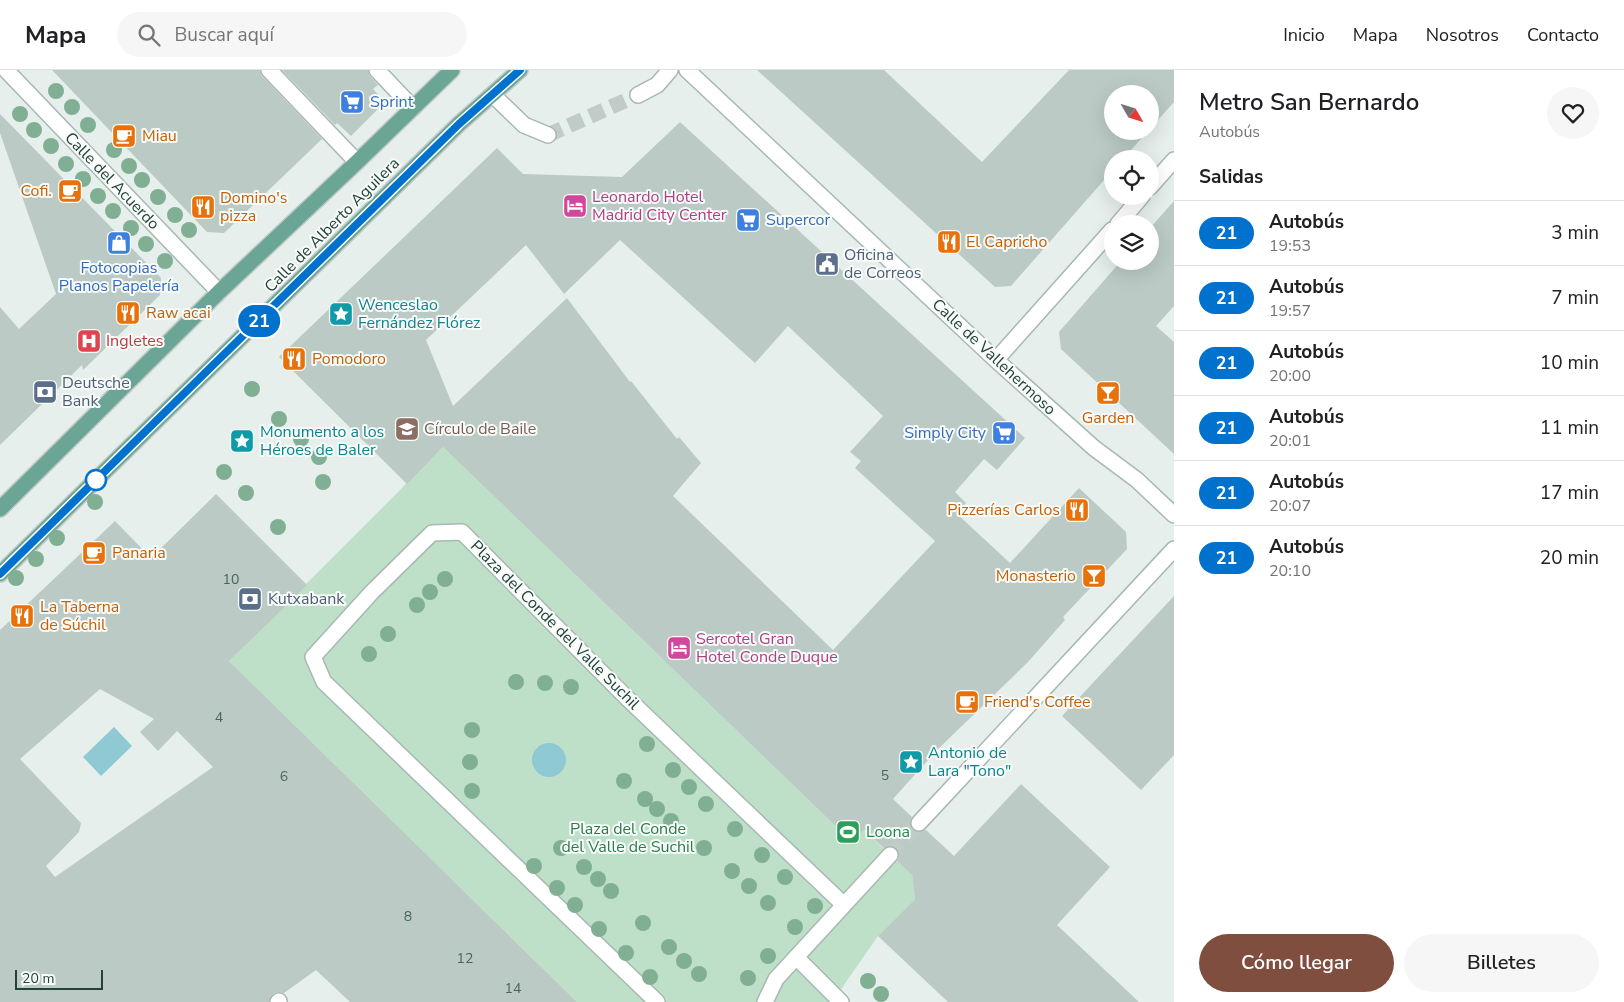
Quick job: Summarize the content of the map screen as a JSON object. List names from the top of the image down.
{
  "streets": {
    "main road": ["Calle de Alberto Aguilera"],
    "street": ["Calle del Acuerdo", "Calle de Vallehermoso", "Plaza del Conde del Valle Suchil"]
  },
  "crossings": [
    ["Calle del Acuerdo", "Calle de Alberto Aguilera"]
  ],
  "parks": ["Plaza del Conde del Valle de Suchil"],
  "places": {
    "supermarket": ["Sprint", "Supercor", "Simply City"],
    "cafe": [
      "Miau",
      "Cofi.",
      "Panaria",
      "Friend's Coffee"
    ],
    "hotel": ["Leonardo Hotel Madrid City Center", "Sercotel Gran Hotel Conde Duque"],
    "restaurant": [
      "Domino's pizza",
      "El Capricho",
      "Raw acai",
      "Pomodoro",
      "Pizzerías Carlos",
      "La Taberna de Súchil"
    ],
    "shop": ["Fotocopias Planos Papelería"],
    "public building": ["Oficina de Correos"],
    "place": ["Wenceslao Fernández Flórez", "Monumento a los Héroes de Baler", "Antonio de Lara \"Tono\""],
    "hospital": ["Ingletes"],
    "bank": ["Deutsche Bank", "Kutxabank"],
    "bar": ["Garden", "Monasterio"],
    "school or university": ["Círculo de Baile"],
    "sports": ["Loona"]
  },
  "lines": ["bus line 21"],
  "house_numbers": [
    "10",
    "4",
    "5",
    "6",
    "8",
    "12",
    "14"
  ],
  "scale_bar": "20 m",
  "north": "bottom right",
  "page": {
    "header": "Mapa",
    "search": "Buscar aquí",
    "nav": [
      "Inicio",
      "Mapa",
      "Nosotros",
      "Contacto"
    ],
    "on_map": "21",
    "heading": [
      ["Metro San Bernardo", "Autobús"],
      "Salidas"
    ],
    "list": [
      {
        "mark": "21",
        "name": "Autobús",
        "note": "19:53",
        "value": "3 min"
      },
      {
        "mark": "21",
        "name": "Autobús",
        "note": "19:57",
        "value": "7 min"
      },
      {
        "mark": "21",
        "name": "Autobús",
        "note": "20:00",
        "value": "10 min"
      },
      {
        "mark": "21",
        "name": "Autobús",
        "note": "20:01",
        "value": "11 min"
      },
      {
        "mark": "21",
        "name": "Autobús",
        "note": "20:07",
        "value": "17 min"
      },
      {
        "mark": "21",
        "name": "Autobús",
        "note": "20:10",
        "value": "20 min"
      }
    ],
    "buttons": ["Cómo llegar", "Billetes"],
    "scale": "20 m"
  }
}
